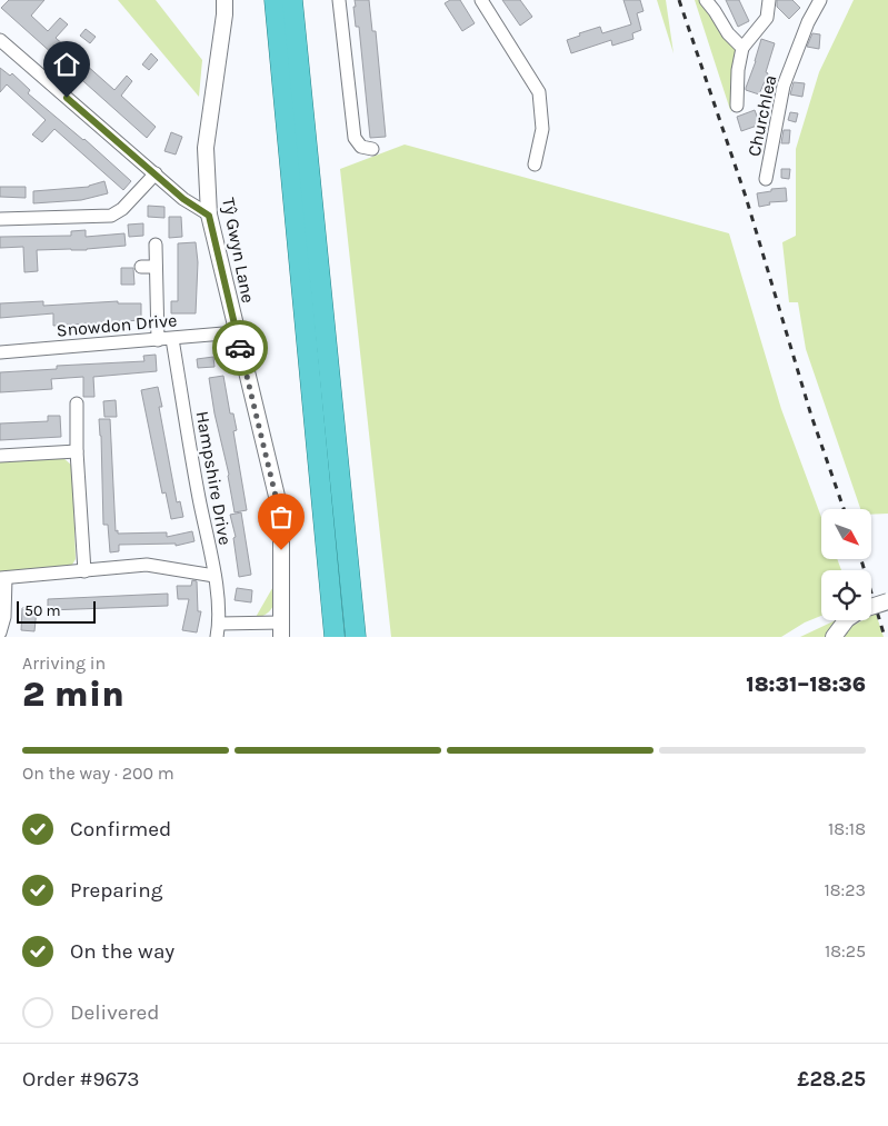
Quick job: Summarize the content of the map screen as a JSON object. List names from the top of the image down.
{
  "streets": {
    "street": [
      "Churchlea",
      "Tŷ Gwyn Lane",
      "Snowdon Drive",
      "Hampshire Drive"
    ]
  },
  "crossings": [
    ["Tŷ Gwyn Lane", "Snowdon Drive"],
    ["Snowdon Drive", "Hampshire Drive"]
  ],
  "scale_bar": "50 m",
  "north": "bottom right",
  "page": {
    "scale": "50 m",
    "heading": ["2 min", "Arriving in", "18:31–18:36"],
    "panel": ["Order #9673", "£28.25"],
    "bar": "On the way · 200 m",
    "list": [
      ["Confirmed", "18:18"],
      ["Preparing", "18:23"],
      ["On the way", "18:25"],
      "Delivered"
    ]
  }
}
